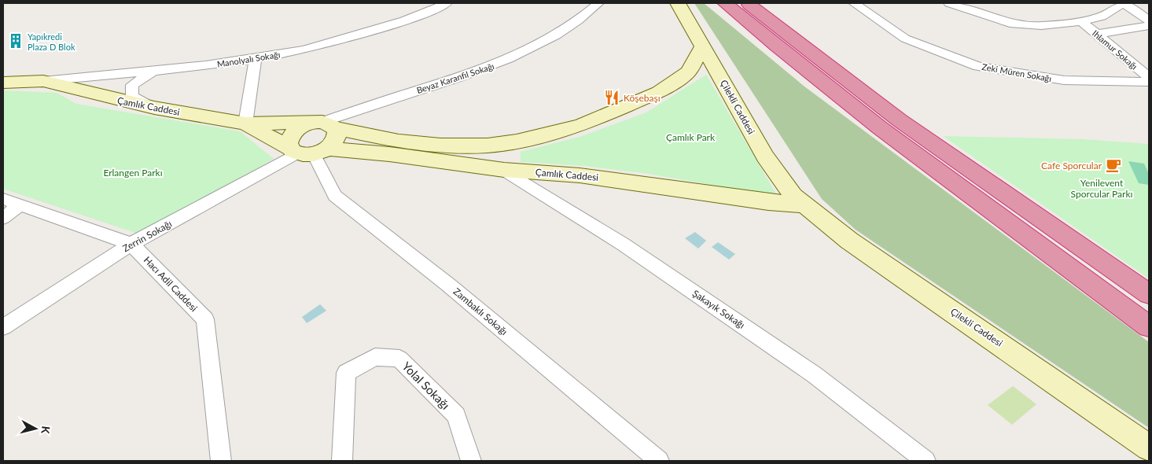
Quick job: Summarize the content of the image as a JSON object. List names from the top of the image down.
{
  "streets": {
    "main road": ["Çamlık Caddesi", "Çilekli Caddesi"],
    "street": [
      "Ihlamur Sokağı",
      "Manolyalı Sokağı",
      "Zeki Müren Sokağı",
      "Beyaz Karanfil Sokağı",
      "Zerrin Sokağı",
      "Hacı Adil Caddesi",
      "Şakayık Sokağı",
      "Zambaklı Sokağı",
      "Yolal Sokağı"
    ]
  },
  "crossings": [
    ["Manolyalı Sokağı", "Çamlık Caddesi"],
    ["Çamlık Caddesi", "Çilekli Caddesi"],
    ["Çamlık Caddesi", "Zerrin Sokağı"],
    ["Çamlık Caddesi", "Şakayık Sokağı"],
    ["Çamlık Caddesi", "Zambaklı Sokağı"],
    ["Zerrin Sokağı", "Hacı Adil Caddesi"],
    ["Zerrin Sokağı", "Zambaklı Sokağı"]
  ],
  "parks": ["Çamlık Park", "Erlangen Parkı", "Yenilevent Sporcular Parkı"],
  "places": {
    "building": ["Yapıkredi Plaza D Blok"],
    "restaurant": ["Köşebaşı"],
    "cafe": ["Cafe Sporcular"]
  },
  "north": "right"
}
